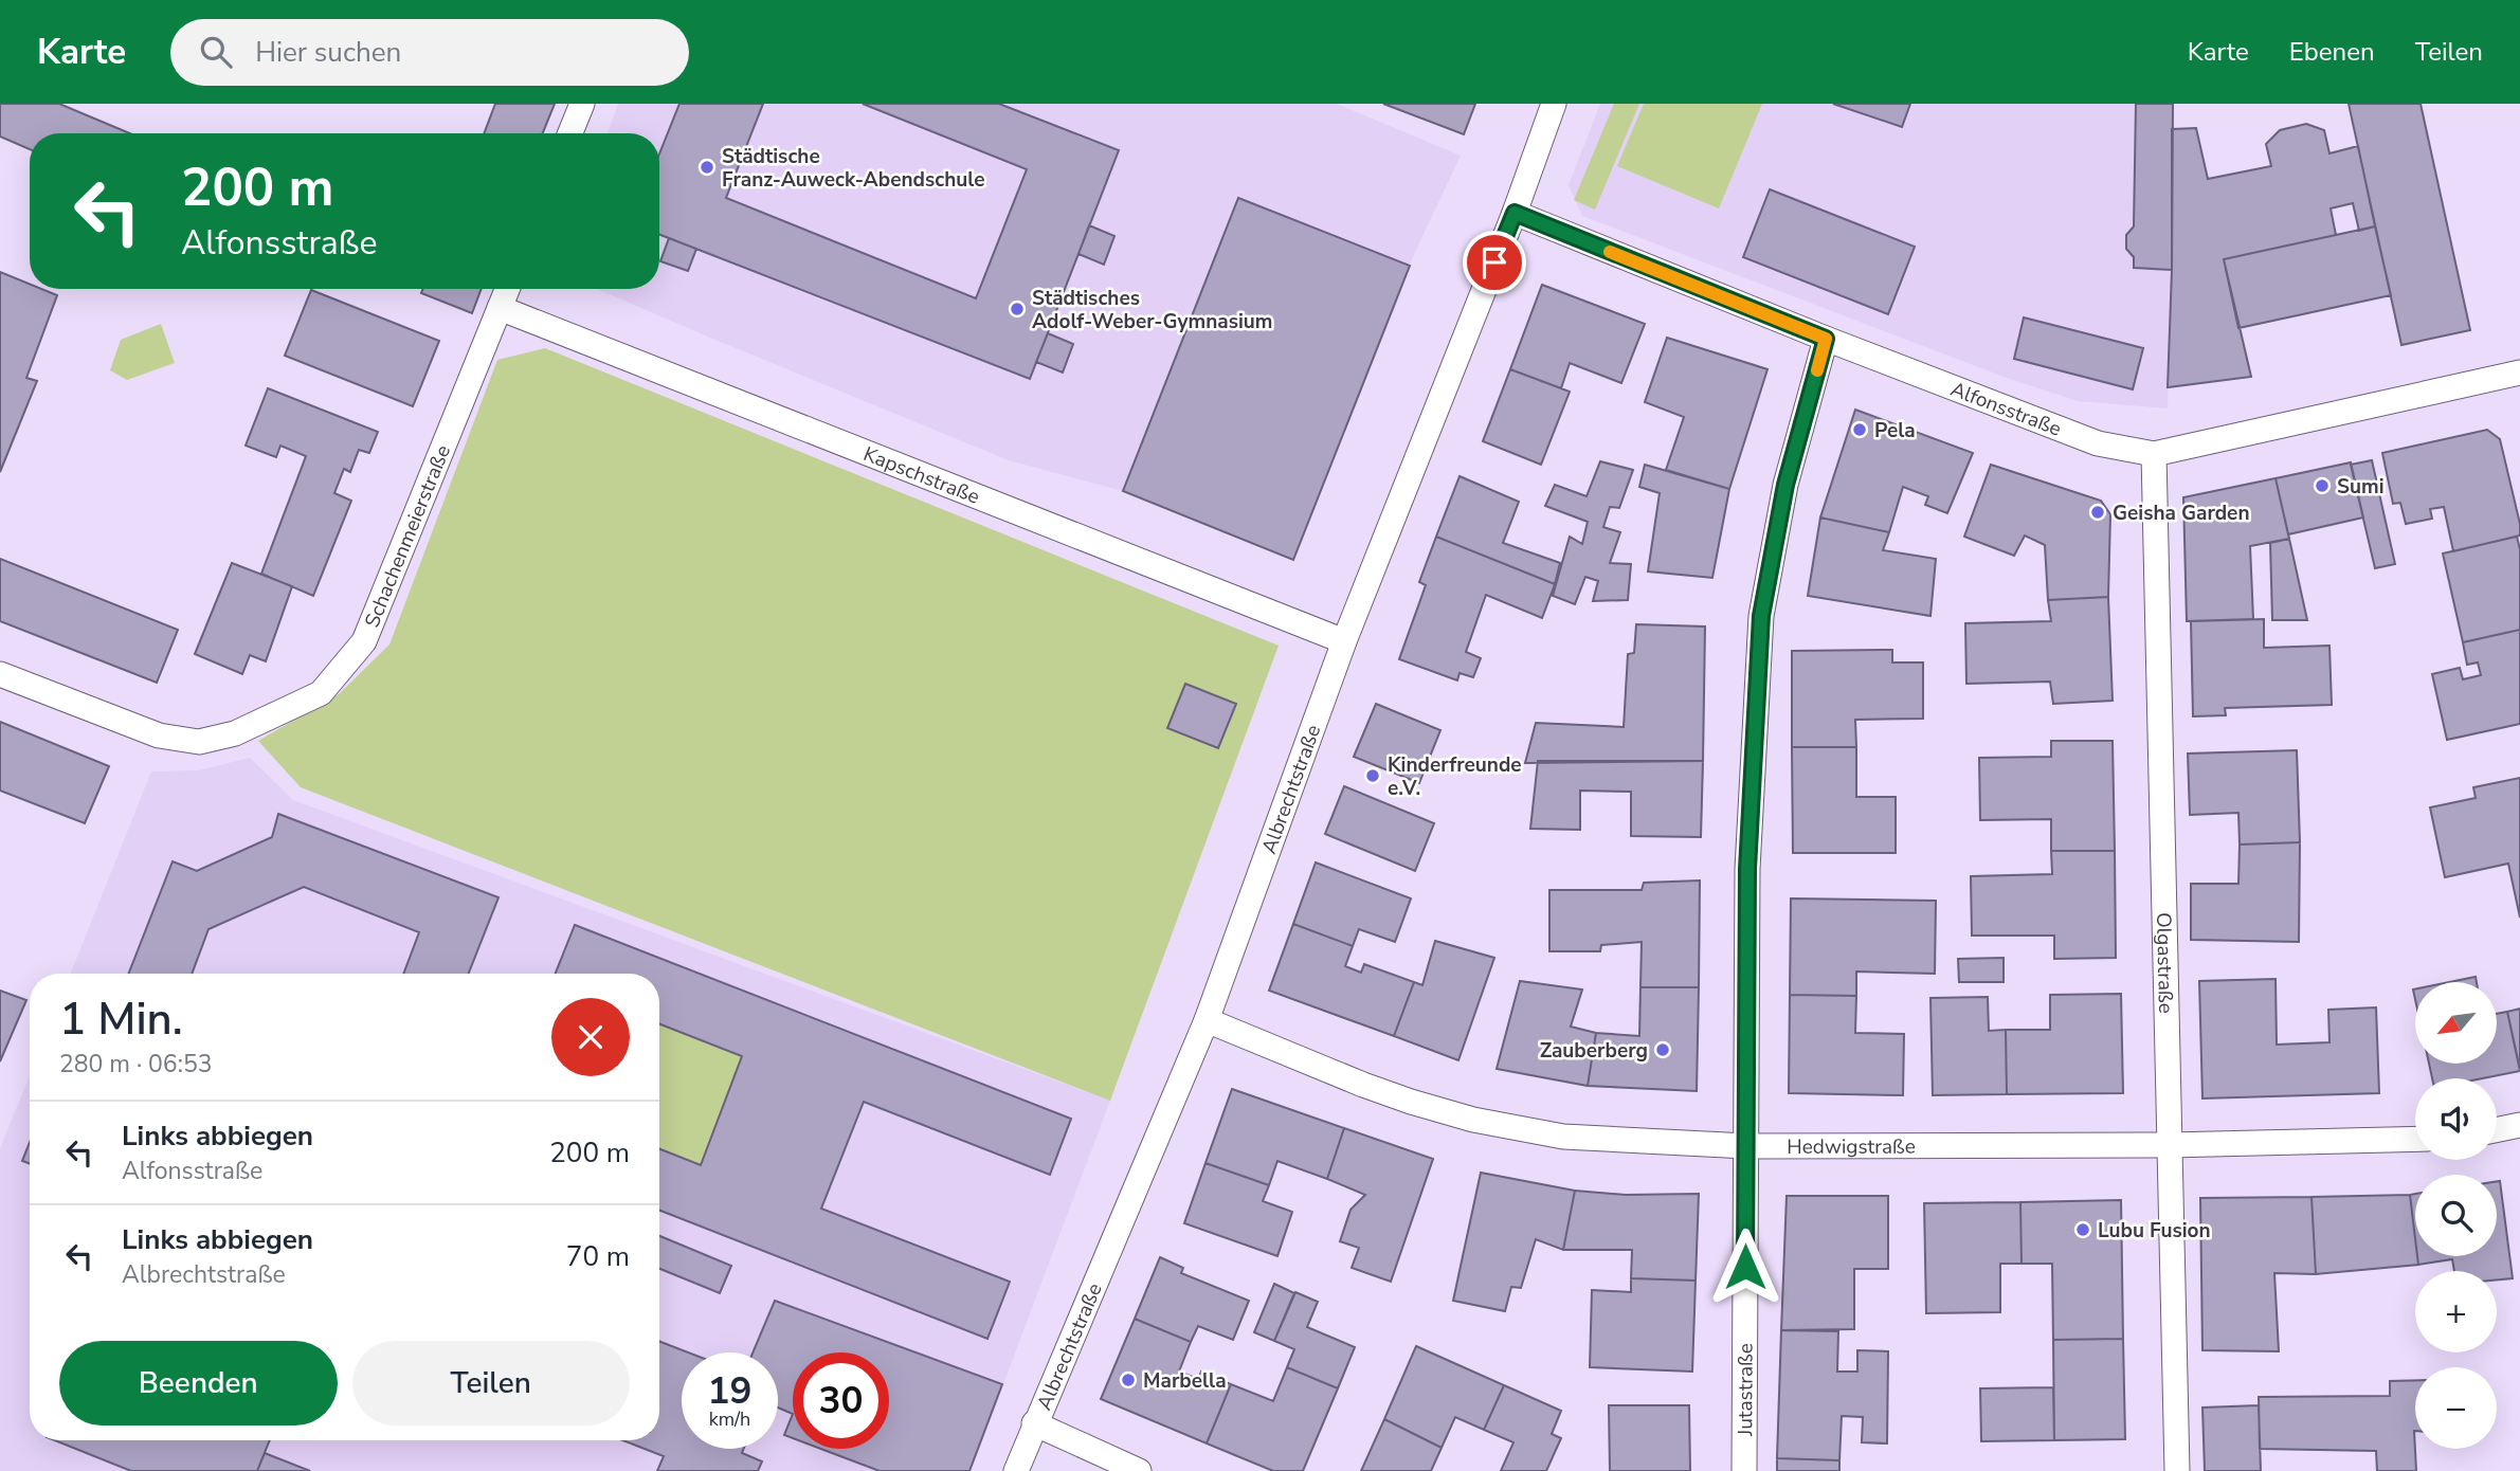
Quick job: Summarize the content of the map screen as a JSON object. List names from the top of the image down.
{
  "streets": {
    "street": [
      "Alfonsstraße",
      "Kapschstraße",
      "Schachenmeierstraße",
      "Albrechtstraße",
      "Olgastraße",
      "Hedwigstraße",
      "Jutastraße"
    ]
  },
  "crossings": [
    ["Alfonsstraße", "Albrechtstraße"],
    ["Alfonsstraße", "Olgastraße"],
    ["Alfonsstraße", "Jutastraße"],
    ["Kapschstraße", "Schachenmeierstraße"],
    ["Kapschstraße", "Albrechtstraße"],
    ["Albrechtstraße", "Hedwigstraße"],
    ["Olgastraße", "Hedwigstraße"],
    ["Hedwigstraße", "Jutastraße"]
  ],
  "places": [
    "Städtische Franz-Auweck-Abendschule",
    "Städtisches Adolf-Weber-Gymnasium",
    "Pela",
    "Sumi",
    "Geisha Garden",
    "Kinderfreunde e.V.",
    "Zauberberg",
    "Lubu Fusion",
    "Marbella"
  ],
  "north": "bottom left",
  "page": {
    "header": "Karte",
    "search": "Hier suchen",
    "nav": ["Karte", "Ebenen", "Teilen"],
    "turn": ["200 m", "Alfonsstraße"],
    "heading": ["1 Min.", "280 m · 06:53"],
    "map_buttons": ["+", "−"],
    "list": [
      {
        "name": "Links abbiegen",
        "note": "Alfonsstraße",
        "value": "200 m"
      },
      {
        "name": "Links abbiegen",
        "note": "Albrechtstraße",
        "value": "70 m"
      }
    ],
    "buttons": ["Beenden", "Teilen"],
    "speed": "19 km/h",
    "limit": "30"
  }
}
